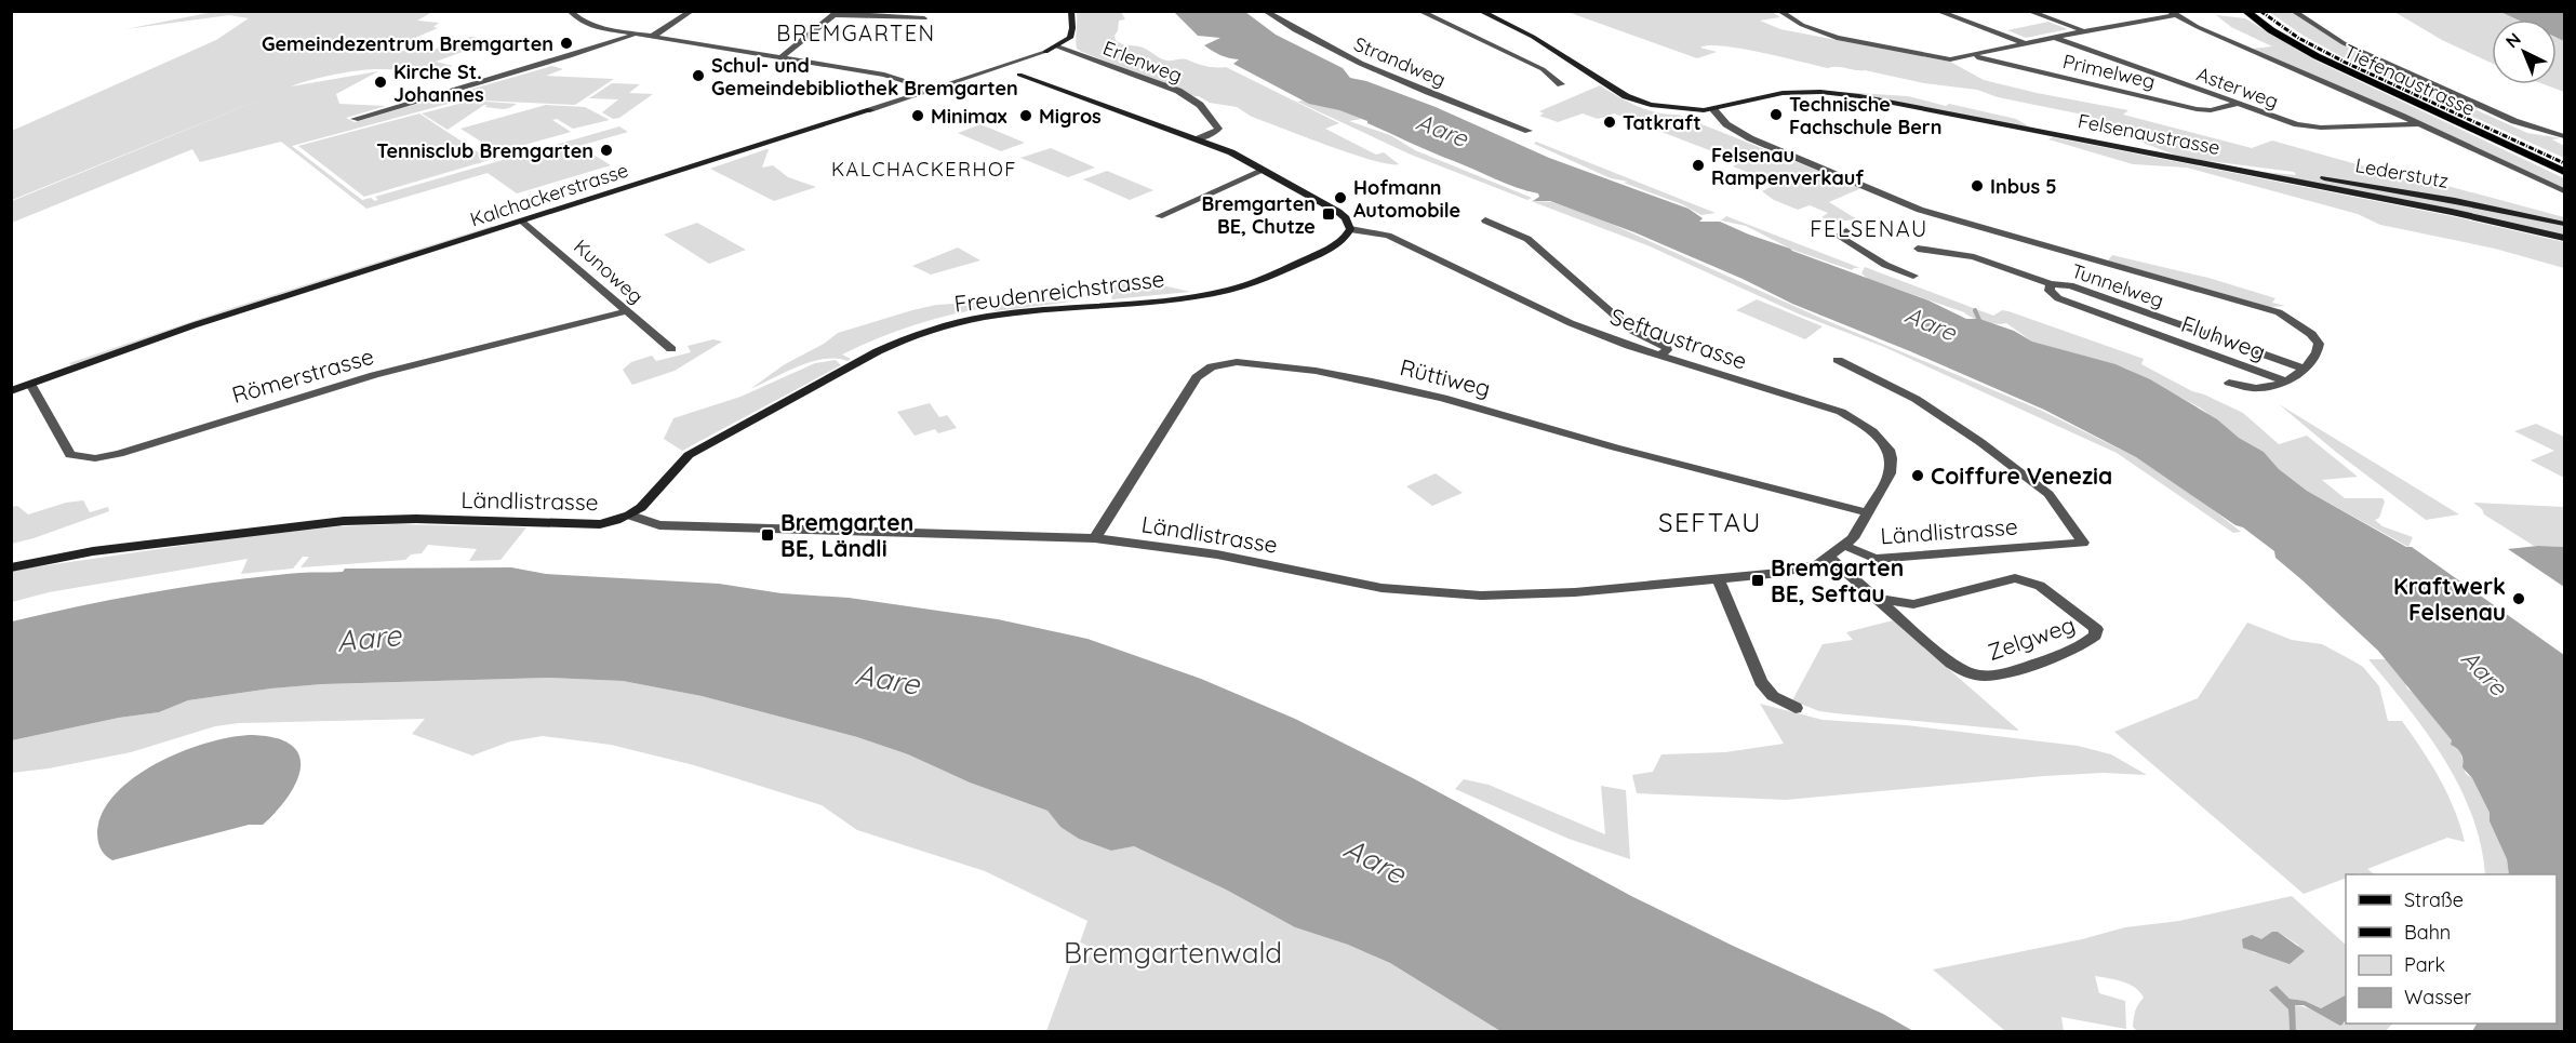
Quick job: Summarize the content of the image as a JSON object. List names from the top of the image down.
{
  "streets": {
    "main road": ["Tiefenaustrasse"],
    "street": [
      "Erlenweg",
      "Strandweg",
      "Primelweg",
      "Asterweg",
      "Felsenaustrasse",
      "Lederstutz",
      "Kalchackerstrasse",
      "Kunoweg",
      "Tunnelweg",
      "Freudenreichstrasse",
      "Fluhweg",
      "Seftaustrasse",
      "Römerstrasse",
      "Rüttiweg",
      "Ländlistrasse",
      "Zelgweg"
    ]
  },
  "crossings": [
    ["Erlenweg", "Kalchackerstrasse"],
    ["Primelweg", "Asterweg"],
    ["Felsenaustrasse", "Lederstutz"],
    ["Kalchackerstrasse", "Kunoweg"],
    ["Kalchackerstrasse", "Römerstrasse"],
    ["Kunoweg", "Römerstrasse"],
    ["Tunnelweg", "Fluhweg"],
    ["Freudenreichstrasse", "Seftaustrasse"],
    ["Freudenreichstrasse", "Ländlistrasse"],
    ["Seftaustrasse", "Rüttiweg"],
    ["Seftaustrasse", "Ländlistrasse"],
    ["Rüttiweg", "Ländlistrasse"],
    ["Ländlistrasse", "Zelgweg"]
  ],
  "districts": [
    "BREMGARTEN",
    "KALCHACKERHOF",
    "FELSENAU",
    "SEFTAU"
  ],
  "water": ["Aare"],
  "parks": ["Bremgartenwald"],
  "places": {
    "other": [
      "Gemeindezentrum Bremgarten",
      "Schul- und Gemeindebibliothek Bremgarten",
      "Kirche St. Johannes",
      "Technische Fachschule Bern",
      "Minimax",
      "Migros",
      "Tatkraft",
      "Tennisclub Bremgarten",
      "Felsenau Rampenverkauf",
      "Inbus 5",
      "Hofmann Automobile",
      "Coiffure Venezia",
      "Kraftwerk Felsenau"
    ],
    "transit": ["Bremgarten BE, Chutze", "Bremgarten BE, Ländli", "Bremgarten BE, Seftau"]
  },
  "legend": [
    "Straße",
    "Bahn",
    "Park",
    "Wasser"
  ],
  "north": "top left"
}
